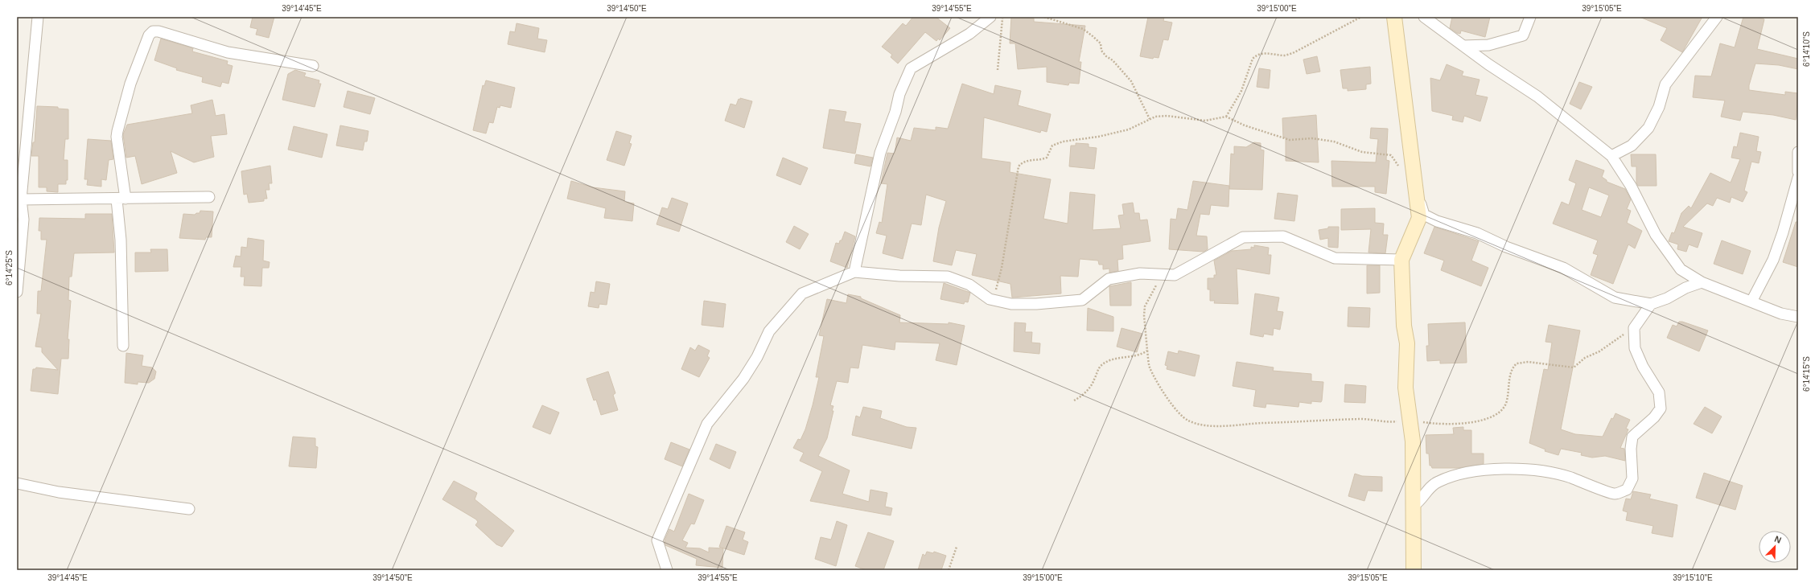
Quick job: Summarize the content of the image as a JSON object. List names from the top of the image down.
{
  "north": "top right",
  "coordinates": [
    "39°14'45\"E",
    "39°14'50\"E",
    "39°14'55\"E",
    "39°15'00\"E",
    "39°15'05\"E",
    "6°14'10\"S",
    "6°14'25\"S",
    "6°14'15\"S",
    "39°15'10\"E"
  ]
}
